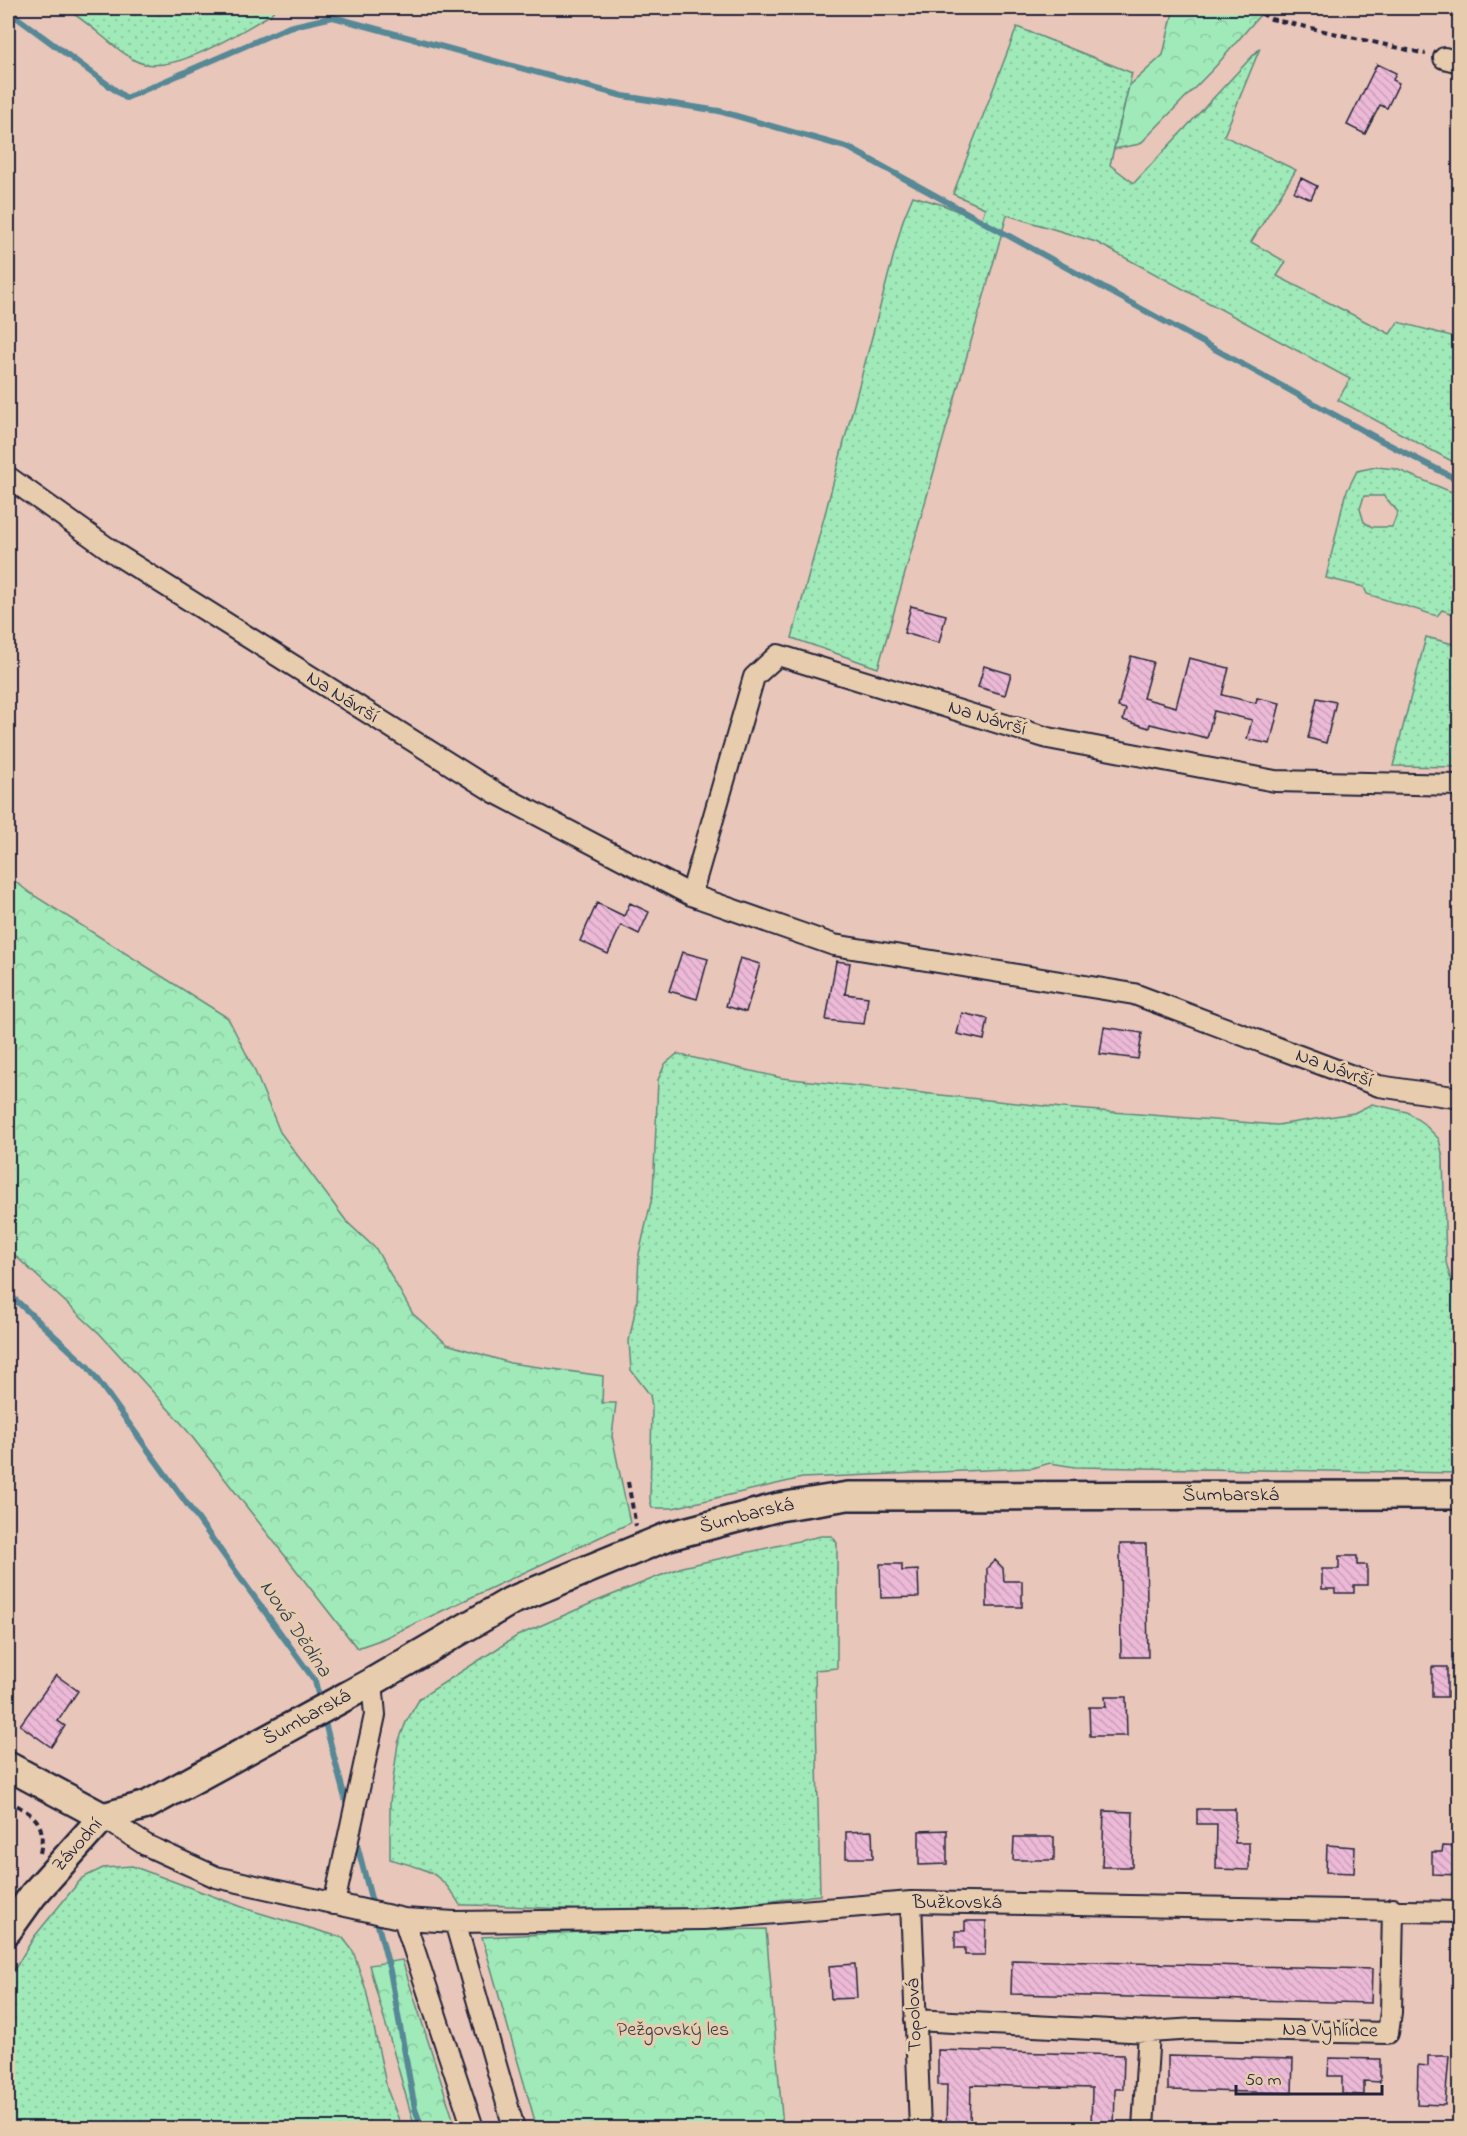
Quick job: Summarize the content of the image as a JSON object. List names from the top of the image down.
{
  "streets": {
    "street": [
      "Na Návrší",
      "Šumbarská",
      "Závodní",
      "Bužkovská",
      "Topolová",
      "Na Vyhlídce"
    ]
  },
  "crossings": [
    ["Šumbarská", "Závodní"],
    ["Šumbarská", "Bužkovská"],
    ["Závodní", "Bužkovská"],
    ["Bužkovská", "Topolová"],
    ["Bužkovská", "Na Vyhlídce"],
    ["Topolová", "Na Vyhlídce"]
  ],
  "water": ["Nová Dědina"],
  "parks": ["Pežgovský les"],
  "scale_bar": "50 m"
}
